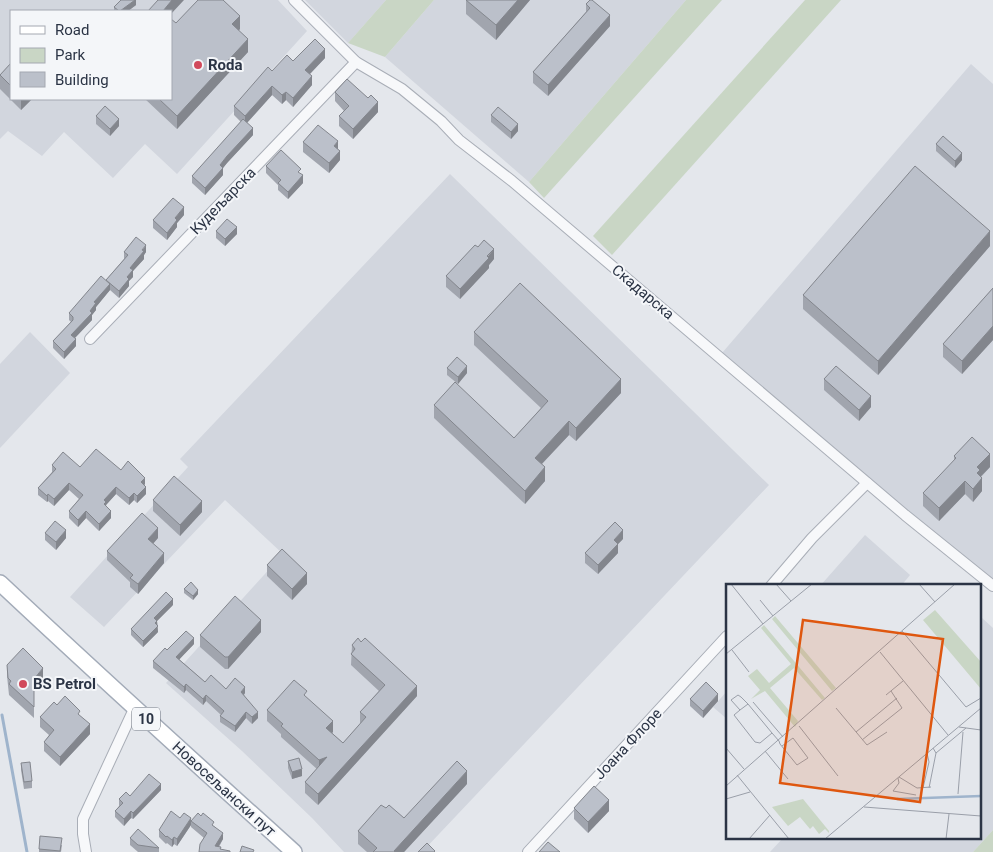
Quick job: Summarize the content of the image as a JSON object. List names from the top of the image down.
{
  "streets": {
    "main road": ["10", "Новосељански пут"],
    "street": ["Кудељарска", "Скадарска", "Јоана Флоре"]
  },
  "crossings": [
    ["Кудељарска", "Скадарска"]
  ],
  "places": ["Roda", "BS Petrol"],
  "legend": ["Road", "Park", "Building"]
}
